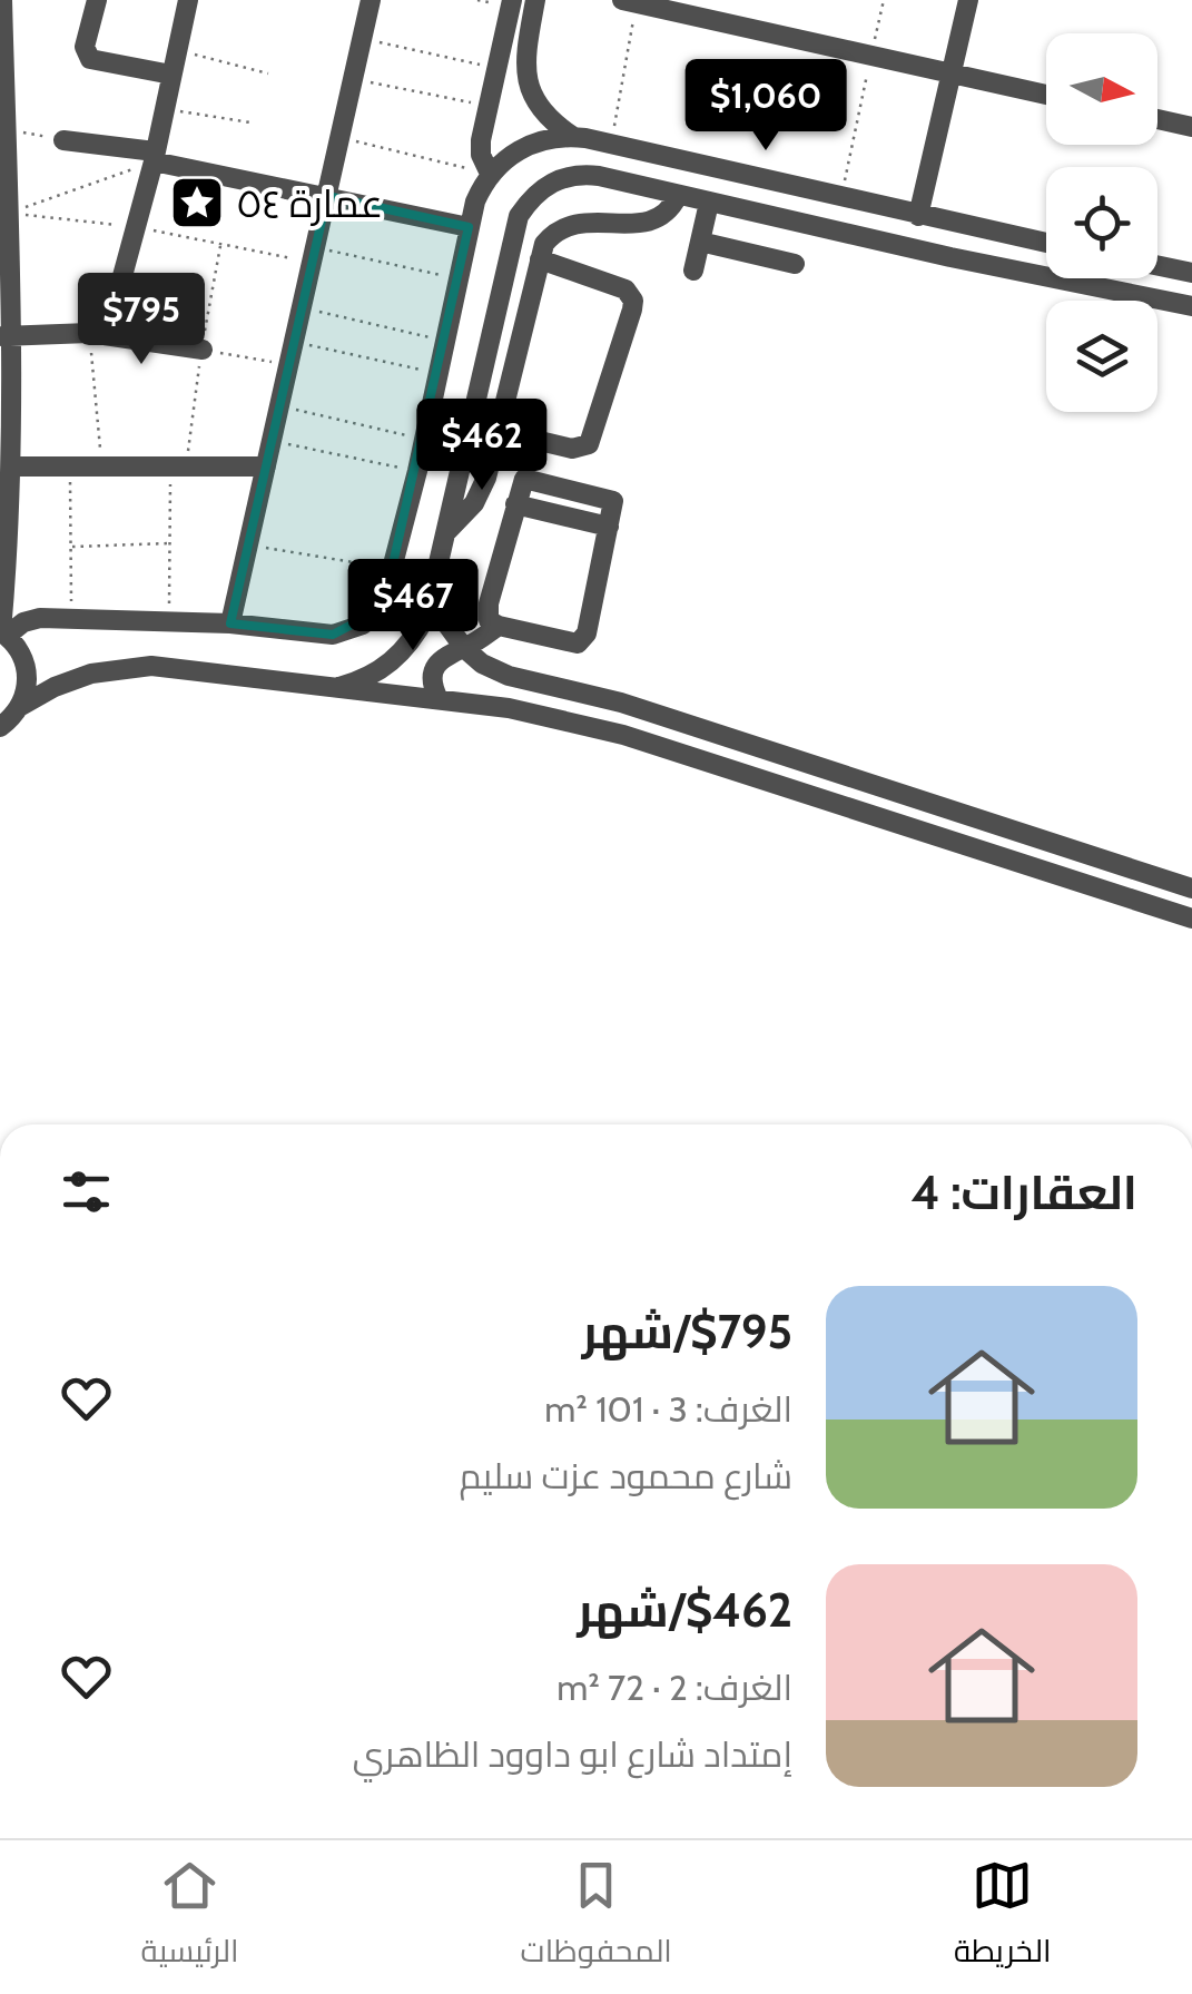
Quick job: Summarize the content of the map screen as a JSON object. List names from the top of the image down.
{
  "places": {
    "place": ["عمارة ٥٤"]
  },
  "north": "right",
  "page": {
    "price": [
      "$1,060",
      "$795",
      "$462",
      "$467"
    ],
    "heading": "العقارات: 4",
    "list": [
      {
        "name": "$795/شهر",
        "note": "الغرف: 3 · 101 m² · شارع محمود عزت سليم"
      },
      {
        "name": "$462/شهر",
        "note": "الغرف: 2 · 72 m² · إمتداد شارع ابو داوود الظاهري"
      }
    ],
    "tabs": ["الخريطة", "المحفوظات", "الرئيسية"]
  }
}
